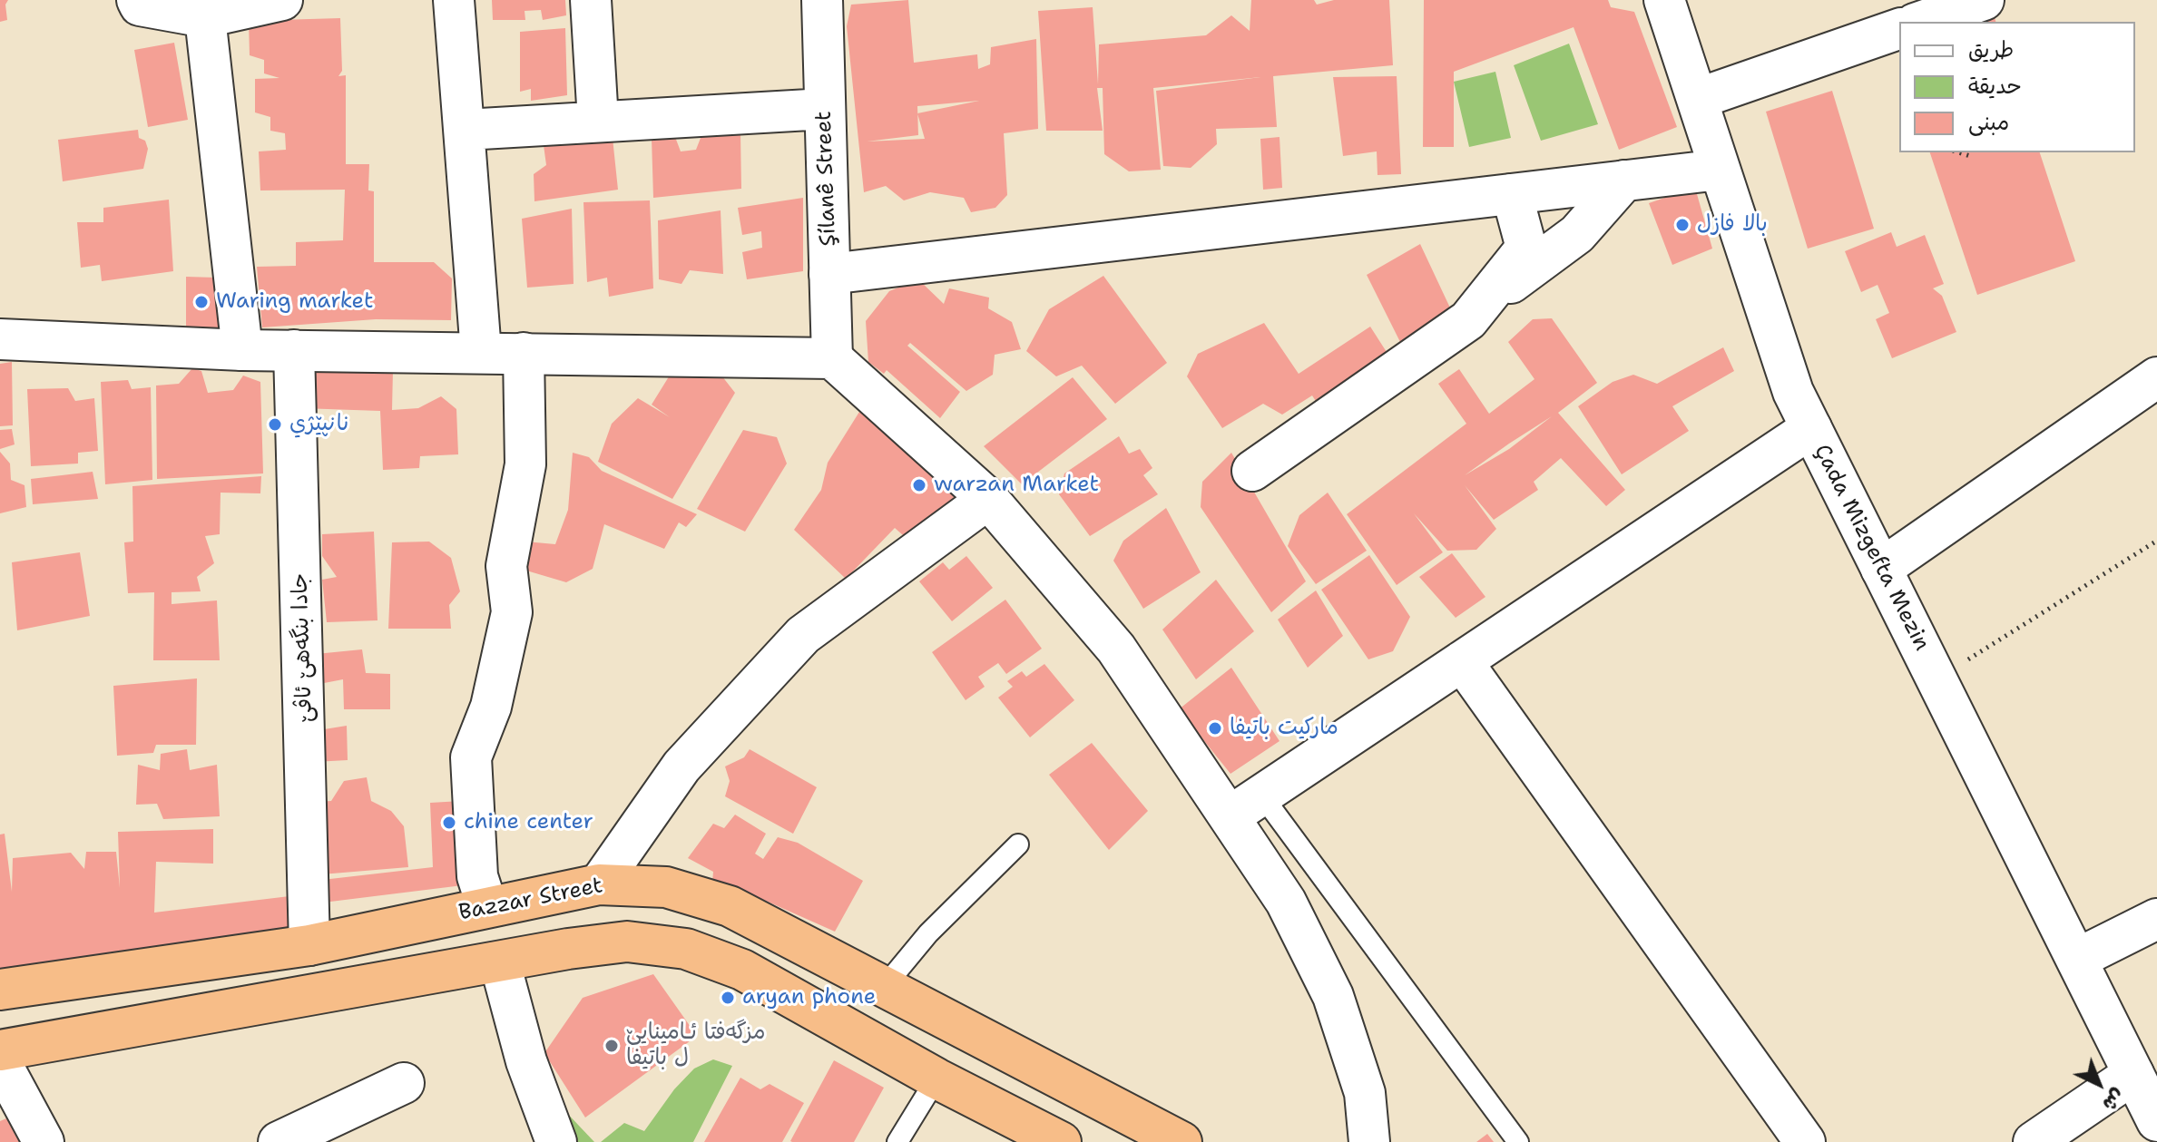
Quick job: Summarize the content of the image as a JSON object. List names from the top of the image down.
{
  "streets": {
    "highway": ["Bazzar Street"],
    "street": ["Şílanê Street", "Çada Mizgefta Mezin", "جادا بنگەهێ ئاڤێ"]
  },
  "crossings": [
    ["جادا بنگەهێ ئاڤێ", "Bazzar Street"]
  ],
  "places": [
    "بالا فازل",
    "Waring market",
    "نانپێژي",
    "warzan Market",
    "ماركيت باتيفا",
    "chine center",
    "aryan phone",
    "مزگەفتا ئـامینایێ ل باتیفا"
  ],
  "legend": ["طريق", "حديقة", "مبنى"],
  "north": "bottom right"
}
